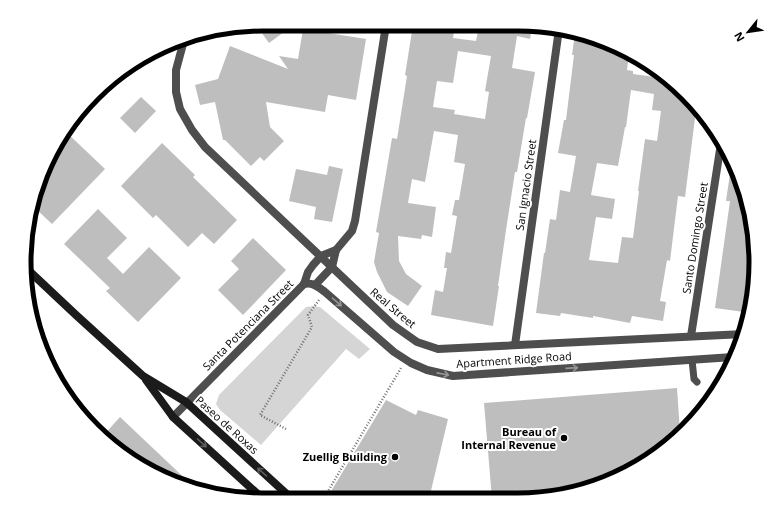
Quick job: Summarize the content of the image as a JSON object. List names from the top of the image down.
{
  "streets": {
    "main road": ["Paseo de Roxas"],
    "street": [
      "San Ignacio Street",
      "Santo Domingo Street",
      "Real Street",
      "Santa Potenciana Street",
      "Apartment Ridge Road"
    ]
  },
  "crossings": [
    ["San Ignacio Street", "Real Street"],
    ["Santo Domingo Street", "Real Street"],
    ["Real Street", "Santa Potenciana Street"],
    ["Santa Potenciana Street", "Apartment Ridge Road"],
    ["Santa Potenciana Street", "Paseo de Roxas"]
  ],
  "one_way": ["Apartment Ridge Road"],
  "places": ["Bureau of Internal Revenue", "Zuellig Building"],
  "north": "bottom left"
}
